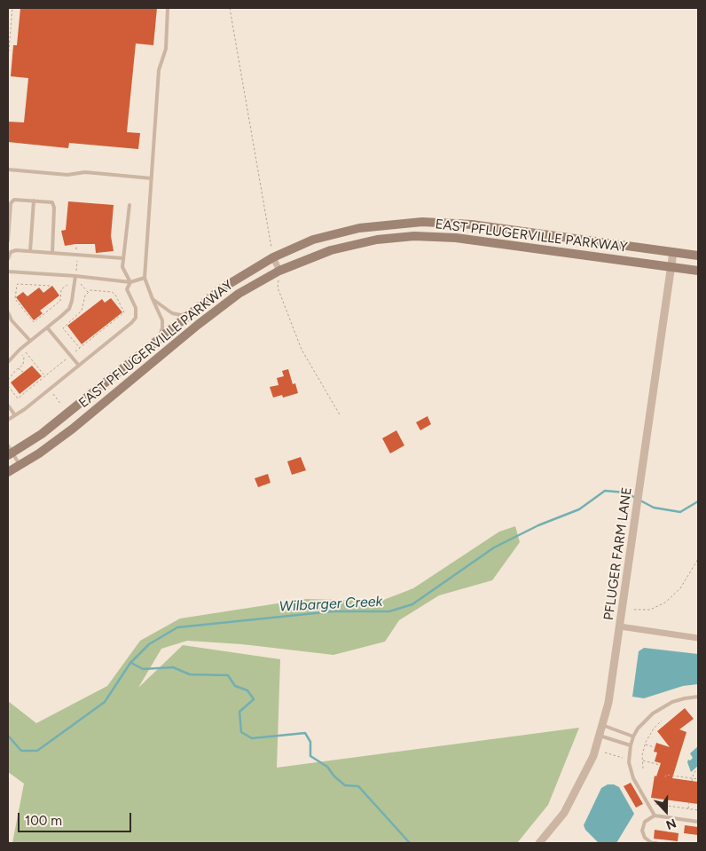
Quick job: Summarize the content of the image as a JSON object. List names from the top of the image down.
{
  "streets": {
    "main road": ["EAST PFLUGERVILLE PARKWAY"],
    "street": ["PFLUGER FARM LANE"]
  },
  "crossings": [
    ["EAST PFLUGERVILLE PARKWAY", "PFLUGER FARM LANE"]
  ],
  "water": ["Wilbarger Creek"],
  "scale_bar": "100 m",
  "north": "bottom"
}
